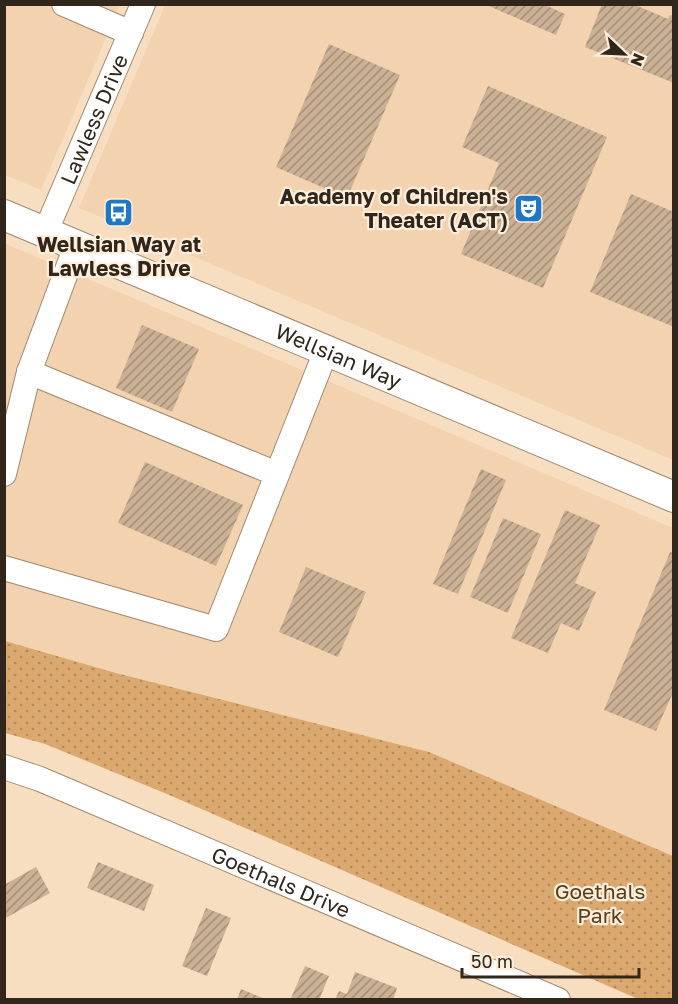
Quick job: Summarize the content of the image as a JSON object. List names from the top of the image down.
{
  "streets": {
    "main road": ["Wellsian Way"],
    "street": ["Lawless Drive", "Goethals Drive"]
  },
  "crossings": [
    ["Lawless Drive", "Wellsian Way"]
  ],
  "parks": ["Goethals Park"],
  "places": {
    "theatre": ["Academy of Children's Theater (ACT)"],
    "bus stop": ["Wellsian Way at Lawless Drive"]
  },
  "scale_bar": "50 m",
  "north": "bottom right"
}
